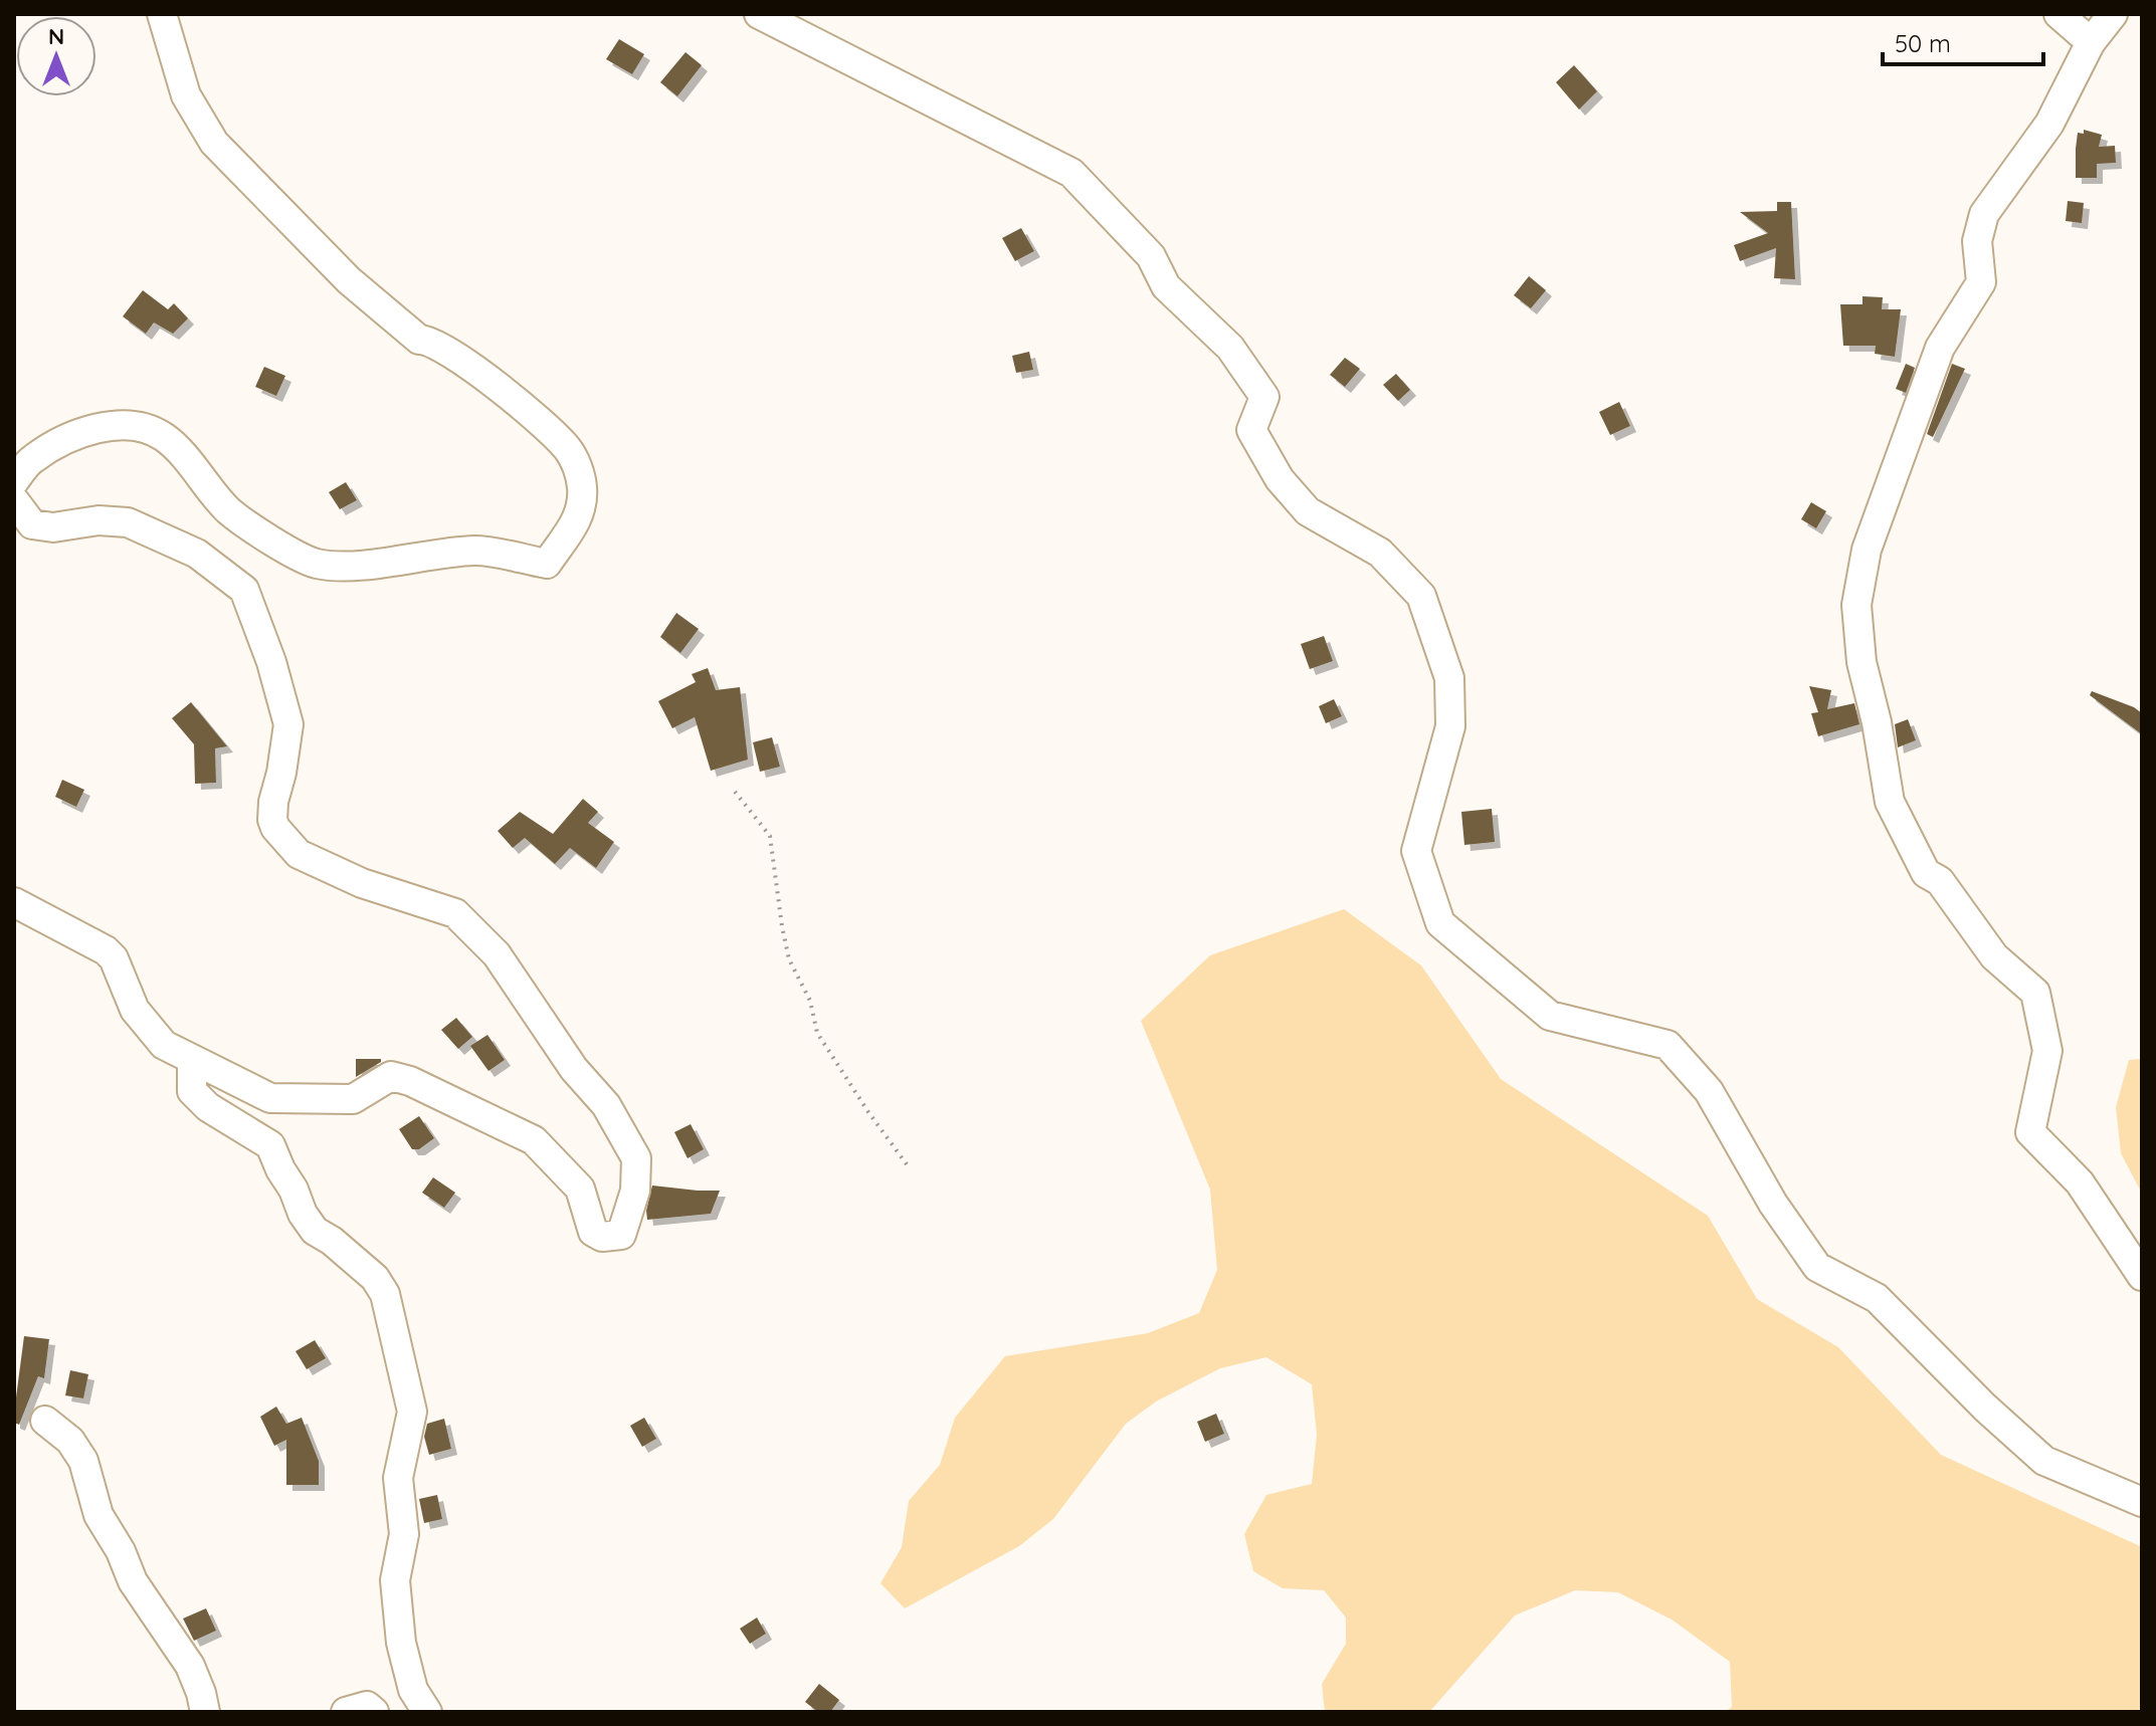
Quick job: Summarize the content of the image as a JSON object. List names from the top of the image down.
{
  "scale_bar": "50 m",
  "north": "top"
}
